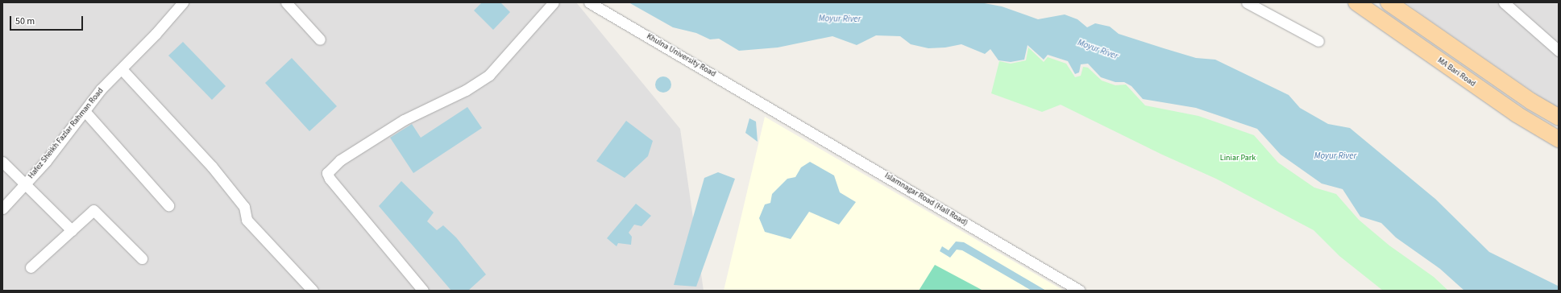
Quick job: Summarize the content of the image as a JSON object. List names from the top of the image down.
{
  "streets": {
    "main road": ["MA Bari Road"],
    "street": ["Khulna University Road", "Hafez Sheikh Fazlar Rahman Road", "Islamnagar Road (Hall Road)"]
  },
  "crossings": [
    ["Khulna University Road", "Islamnagar Road (Hall Road)"]
  ],
  "water": ["Moyur River"],
  "parks": ["Liniar Park"],
  "scale_bar": "50 m"
}
